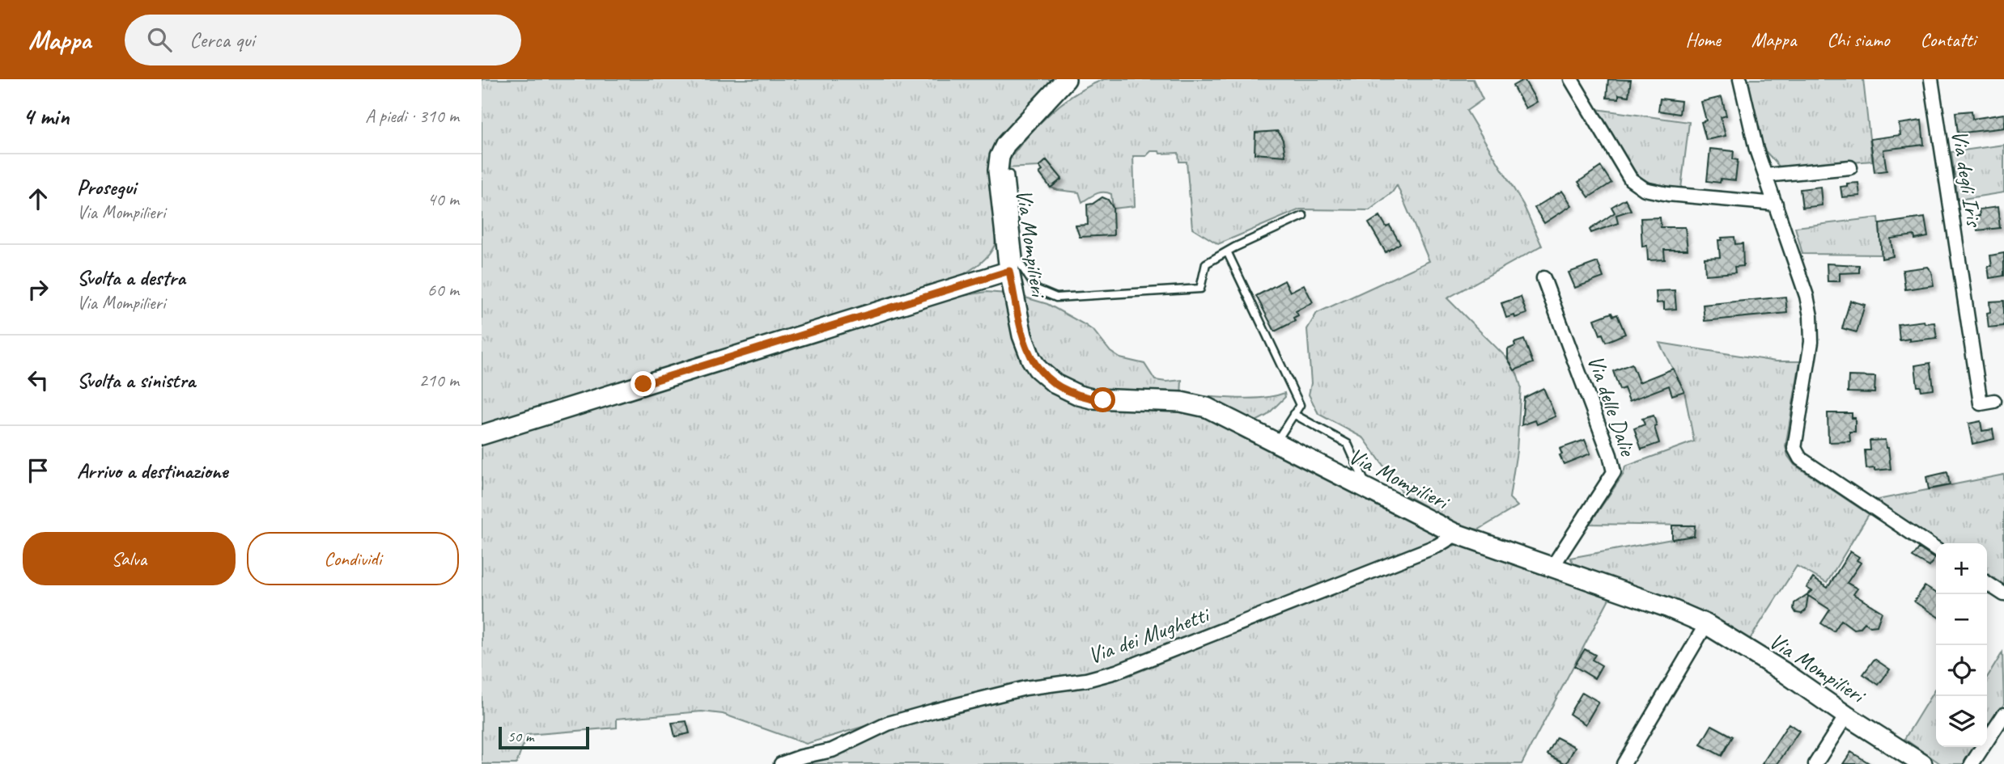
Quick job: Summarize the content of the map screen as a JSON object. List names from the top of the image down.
{
  "streets": {
    "street": [
      "Via degli Iris",
      "Via Mompilieri",
      "Via delle Dalie",
      "Via dei Mughetti"
    ]
  },
  "crossings": [
    ["Via Mompilieri", "Via delle Dalie"],
    ["Via Mompilieri", "Via dei Mughetti"]
  ],
  "scale_bar": "50 m",
  "page": {
    "header": "Mappa",
    "search": "Cerca qui",
    "nav": [
      "Home",
      "Mappa",
      "Chi siamo",
      "Contatti"
    ],
    "heading": ["4 min", "A piedi · 310 m"],
    "list": [
      ["Prosegui", "Via Mompilieri", "40 m"],
      ["Svolta a destra", "Via Mompilieri", "60 m"],
      ["Svolta a sinistra", "210 m"],
      "Arrivo a destinazione"
    ],
    "buttons": ["Salva", "Condividi"],
    "map_buttons": ["+", "−"],
    "scale": "50 m"
  }
}
